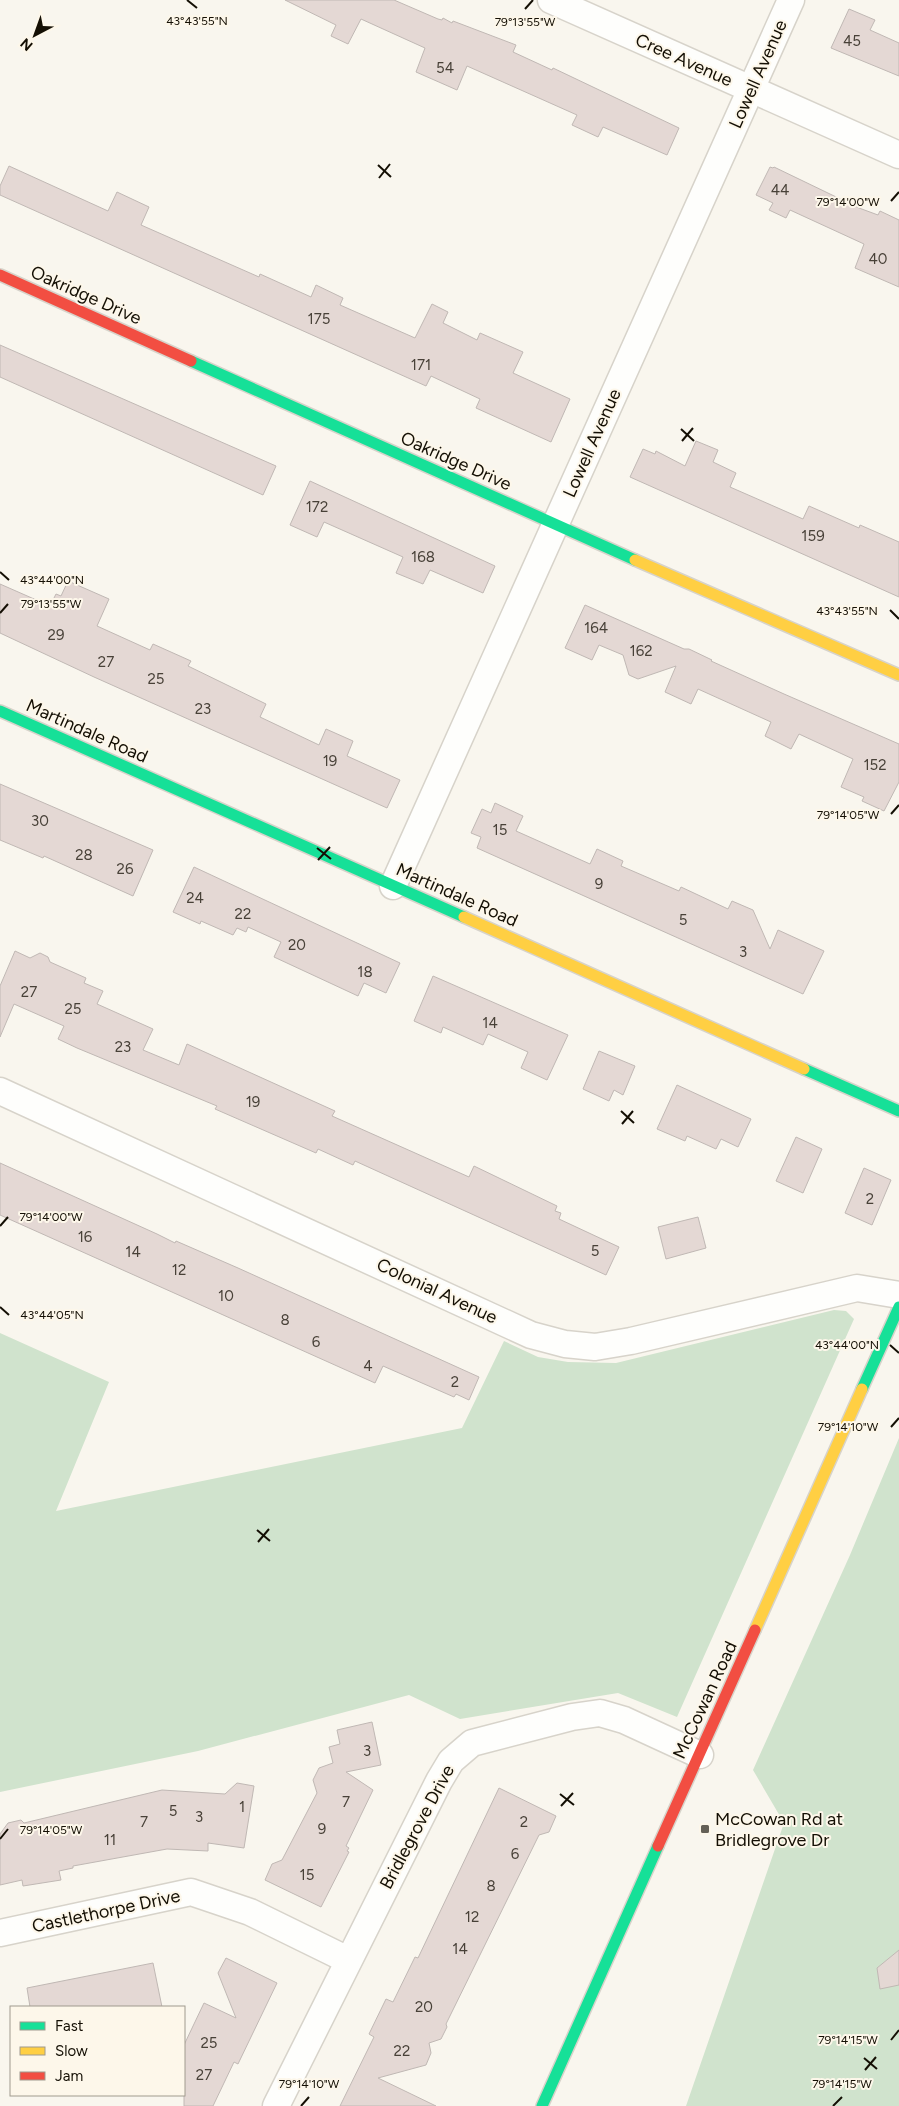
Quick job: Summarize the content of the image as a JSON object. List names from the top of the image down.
{
  "streets": {
    "street": [
      "Cree Avenue",
      "Lowell Avenue",
      "Oakridge Drive",
      "Martindale Road",
      "Colonial Avenue",
      "McCowan Road",
      "Bridlegrove Drive",
      "Castlethorpe Drive"
    ]
  },
  "crossings": [
    ["Cree Avenue", "Lowell Avenue"],
    ["Lowell Avenue", "Oakridge Drive"],
    ["Lowell Avenue", "Martindale Road"],
    ["McCowan Road", "Bridlegrove Drive"],
    ["Bridlegrove Drive", "Castlethorpe Drive"]
  ],
  "places": {
    "transit": ["McCowan Rd at Bridlegrove Dr"]
  },
  "house_numbers": [
    "45",
    "54",
    "44",
    "40",
    "175",
    "171",
    "172",
    "159",
    "168",
    "164",
    "29",
    "162",
    "27",
    "25",
    "23",
    "19",
    "152",
    "30",
    "15",
    "28",
    "26",
    "9",
    "24",
    "22",
    "5",
    "20",
    "3",
    "18",
    "27",
    "25",
    "14",
    "23",
    "19",
    "2",
    "16",
    "5",
    "14",
    "12",
    "10",
    "8",
    "6",
    "4",
    "2",
    "3",
    "7",
    "1",
    "5",
    "3",
    "7",
    "2",
    "9",
    "11",
    "6",
    "15",
    "8",
    "12",
    "14",
    "20",
    "25",
    "22",
    "27"
  ],
  "legend": ["Fast", "Slow", "Jam"],
  "north": "bottom left",
  "coordinates": [
    "43°43'55\"N",
    "79°13'55\"W",
    "79°14'00\"W",
    "43°44'00\"N",
    "79°14'05\"W",
    "43°44'05\"N",
    "79°14'10\"W",
    "79°14'15\"W"
  ]
}
